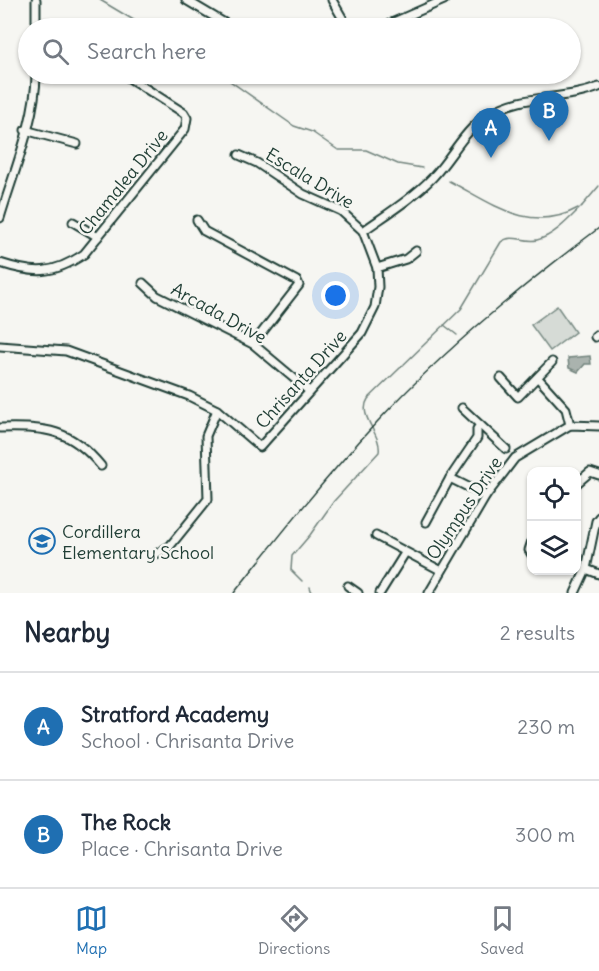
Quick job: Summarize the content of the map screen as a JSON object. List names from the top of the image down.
{
  "streets": {
    "street": [
      "Escala Drive",
      "Chamalea Drive",
      "Arcada Drive",
      "Chrisanta Drive",
      "Olympus Drive"
    ]
  },
  "crossings": [
    ["Escala Drive", "Chrisanta Drive"],
    ["Arcada Drive", "Chrisanta Drive"]
  ],
  "places": {
    "school or university": ["Cordillera Elementary School"]
  },
  "page": {
    "search": "Search here",
    "pins": ["B", "A"],
    "heading": ["Nearby", "2 results"],
    "list": [
      {
        "mark": "A",
        "name": "Stratford Academy",
        "note": "School · Chrisanta Drive",
        "value": "230 m"
      },
      {
        "mark": "B",
        "name": "The Rock",
        "note": "Place · Chrisanta Drive",
        "value": "300 m"
      }
    ],
    "nav": ["Map", "Directions", "Saved"]
  }
}
